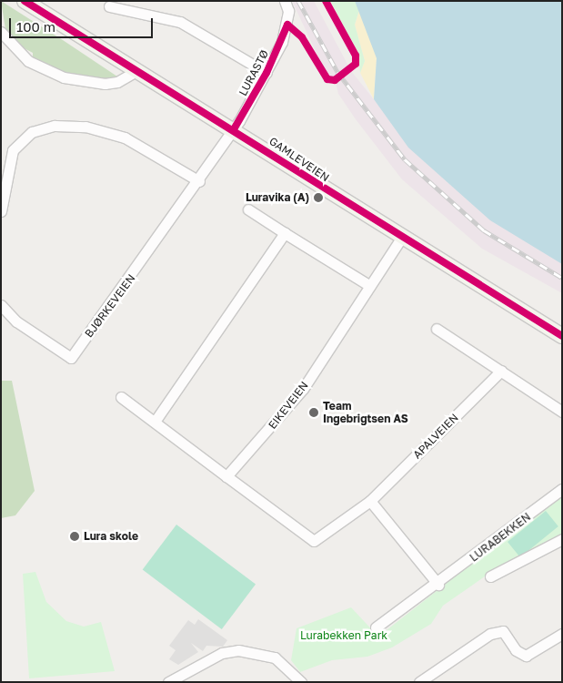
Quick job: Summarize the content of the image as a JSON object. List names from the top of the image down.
{
  "streets": {
    "main road": ["GAMLEVEIEN"],
    "street": [
      "LURASTØ",
      "BJØRKEVEIEN",
      "EIKEVEIEN",
      "APALVEIEN",
      "LURABEKKEN"
    ]
  },
  "crossings": [
    ["LURASTØ", "GAMLEVEIEN"],
    ["LURASTØ", "BJØRKEVEIEN"],
    ["GAMLEVEIEN", "BJØRKEVEIEN"],
    ["GAMLEVEIEN", "EIKEVEIEN"],
    ["EIKEVEIEN", "APALVEIEN"]
  ],
  "parks": ["Lurabekken Park"],
  "places": ["Luravika (A)", "Team Ingebrigtsen AS", "Lura skole"],
  "scale_bar": "100 m"
}
